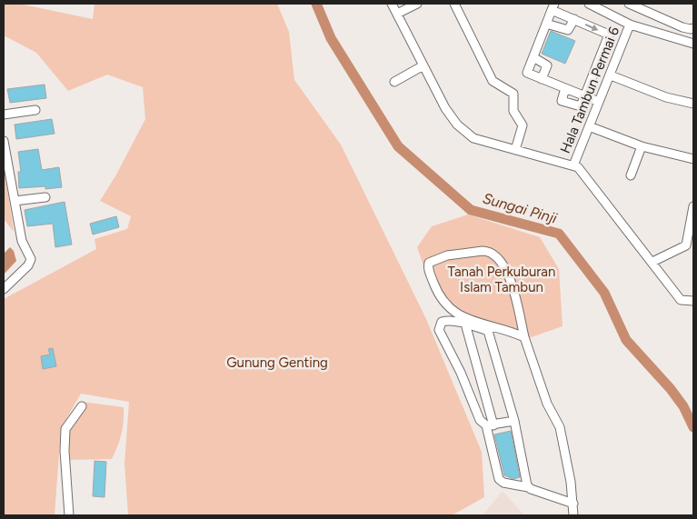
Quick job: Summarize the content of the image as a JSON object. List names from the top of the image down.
{
  "streets": {
    "street": ["Hala Tambun Permai 6"]
  },
  "water": ["Sungai Pinji"],
  "parks": ["Tanah Perkuburan Islam Tambun", "Gunung Genting"]
}
